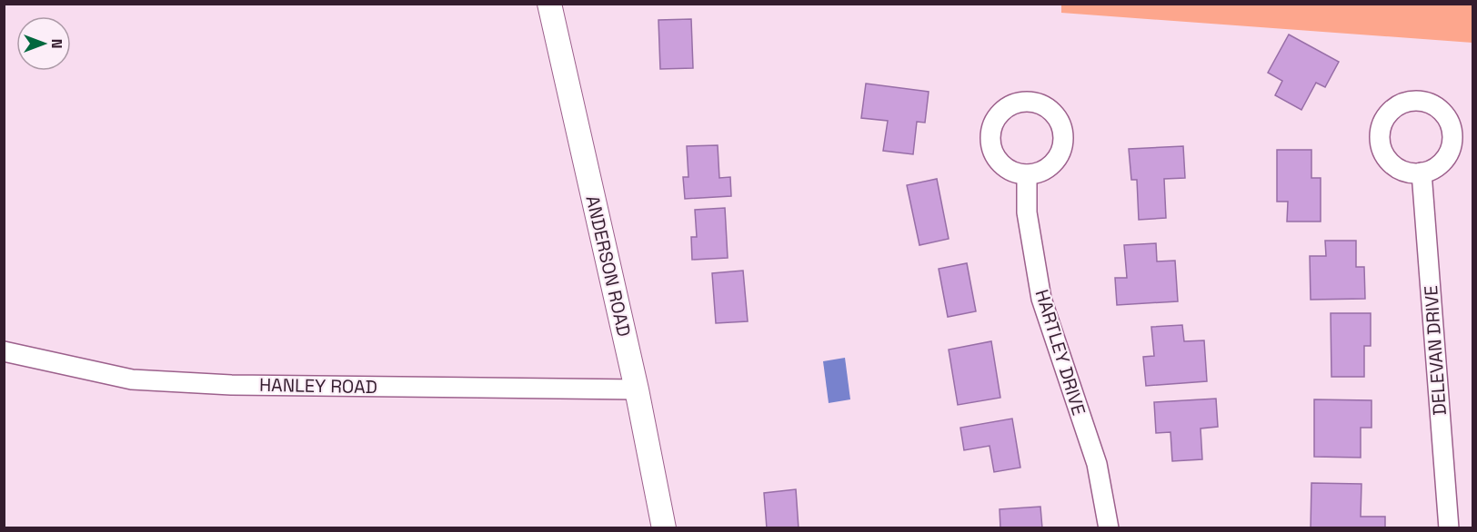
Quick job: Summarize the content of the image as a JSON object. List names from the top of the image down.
{
  "streets": {
    "street": [
      "ANDERSON ROAD",
      "DELEVAN DRIVE",
      "HARTLEY DRIVE",
      "HANLEY ROAD"
    ]
  },
  "crossings": [
    ["ANDERSON ROAD", "HANLEY ROAD"]
  ],
  "north": "right"
}
